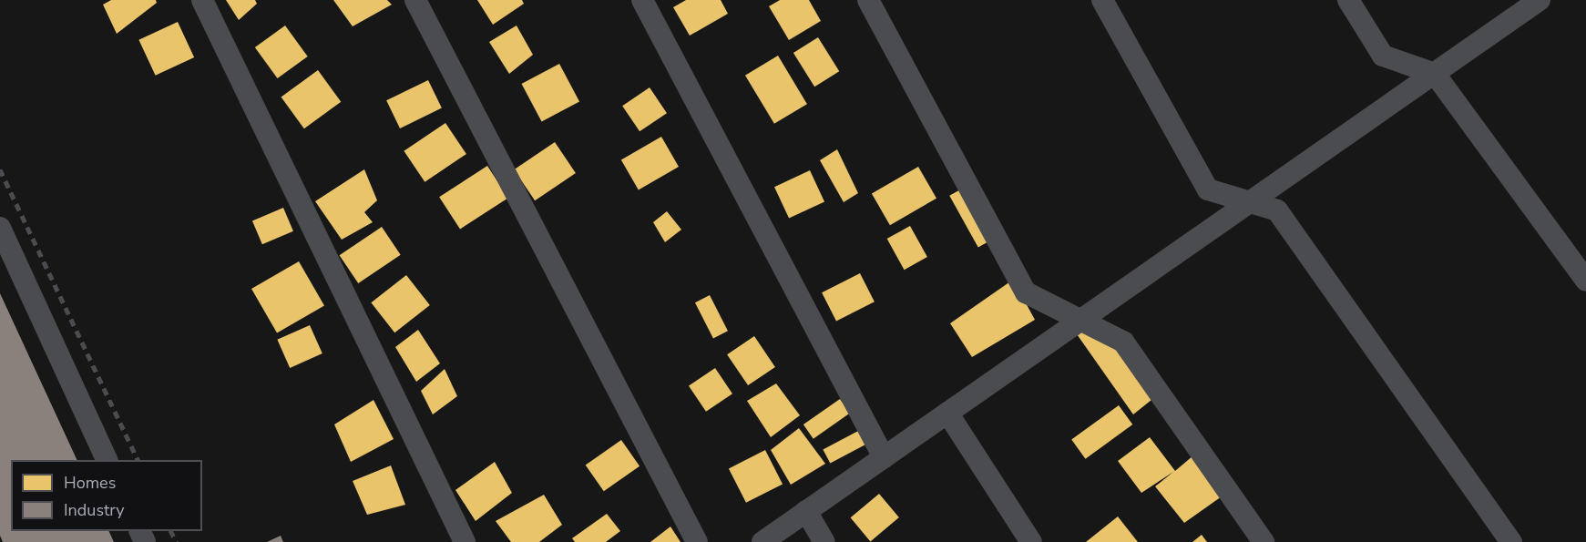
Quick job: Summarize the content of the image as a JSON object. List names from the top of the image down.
{
  "legend": ["Homes", "Industry"]
}
